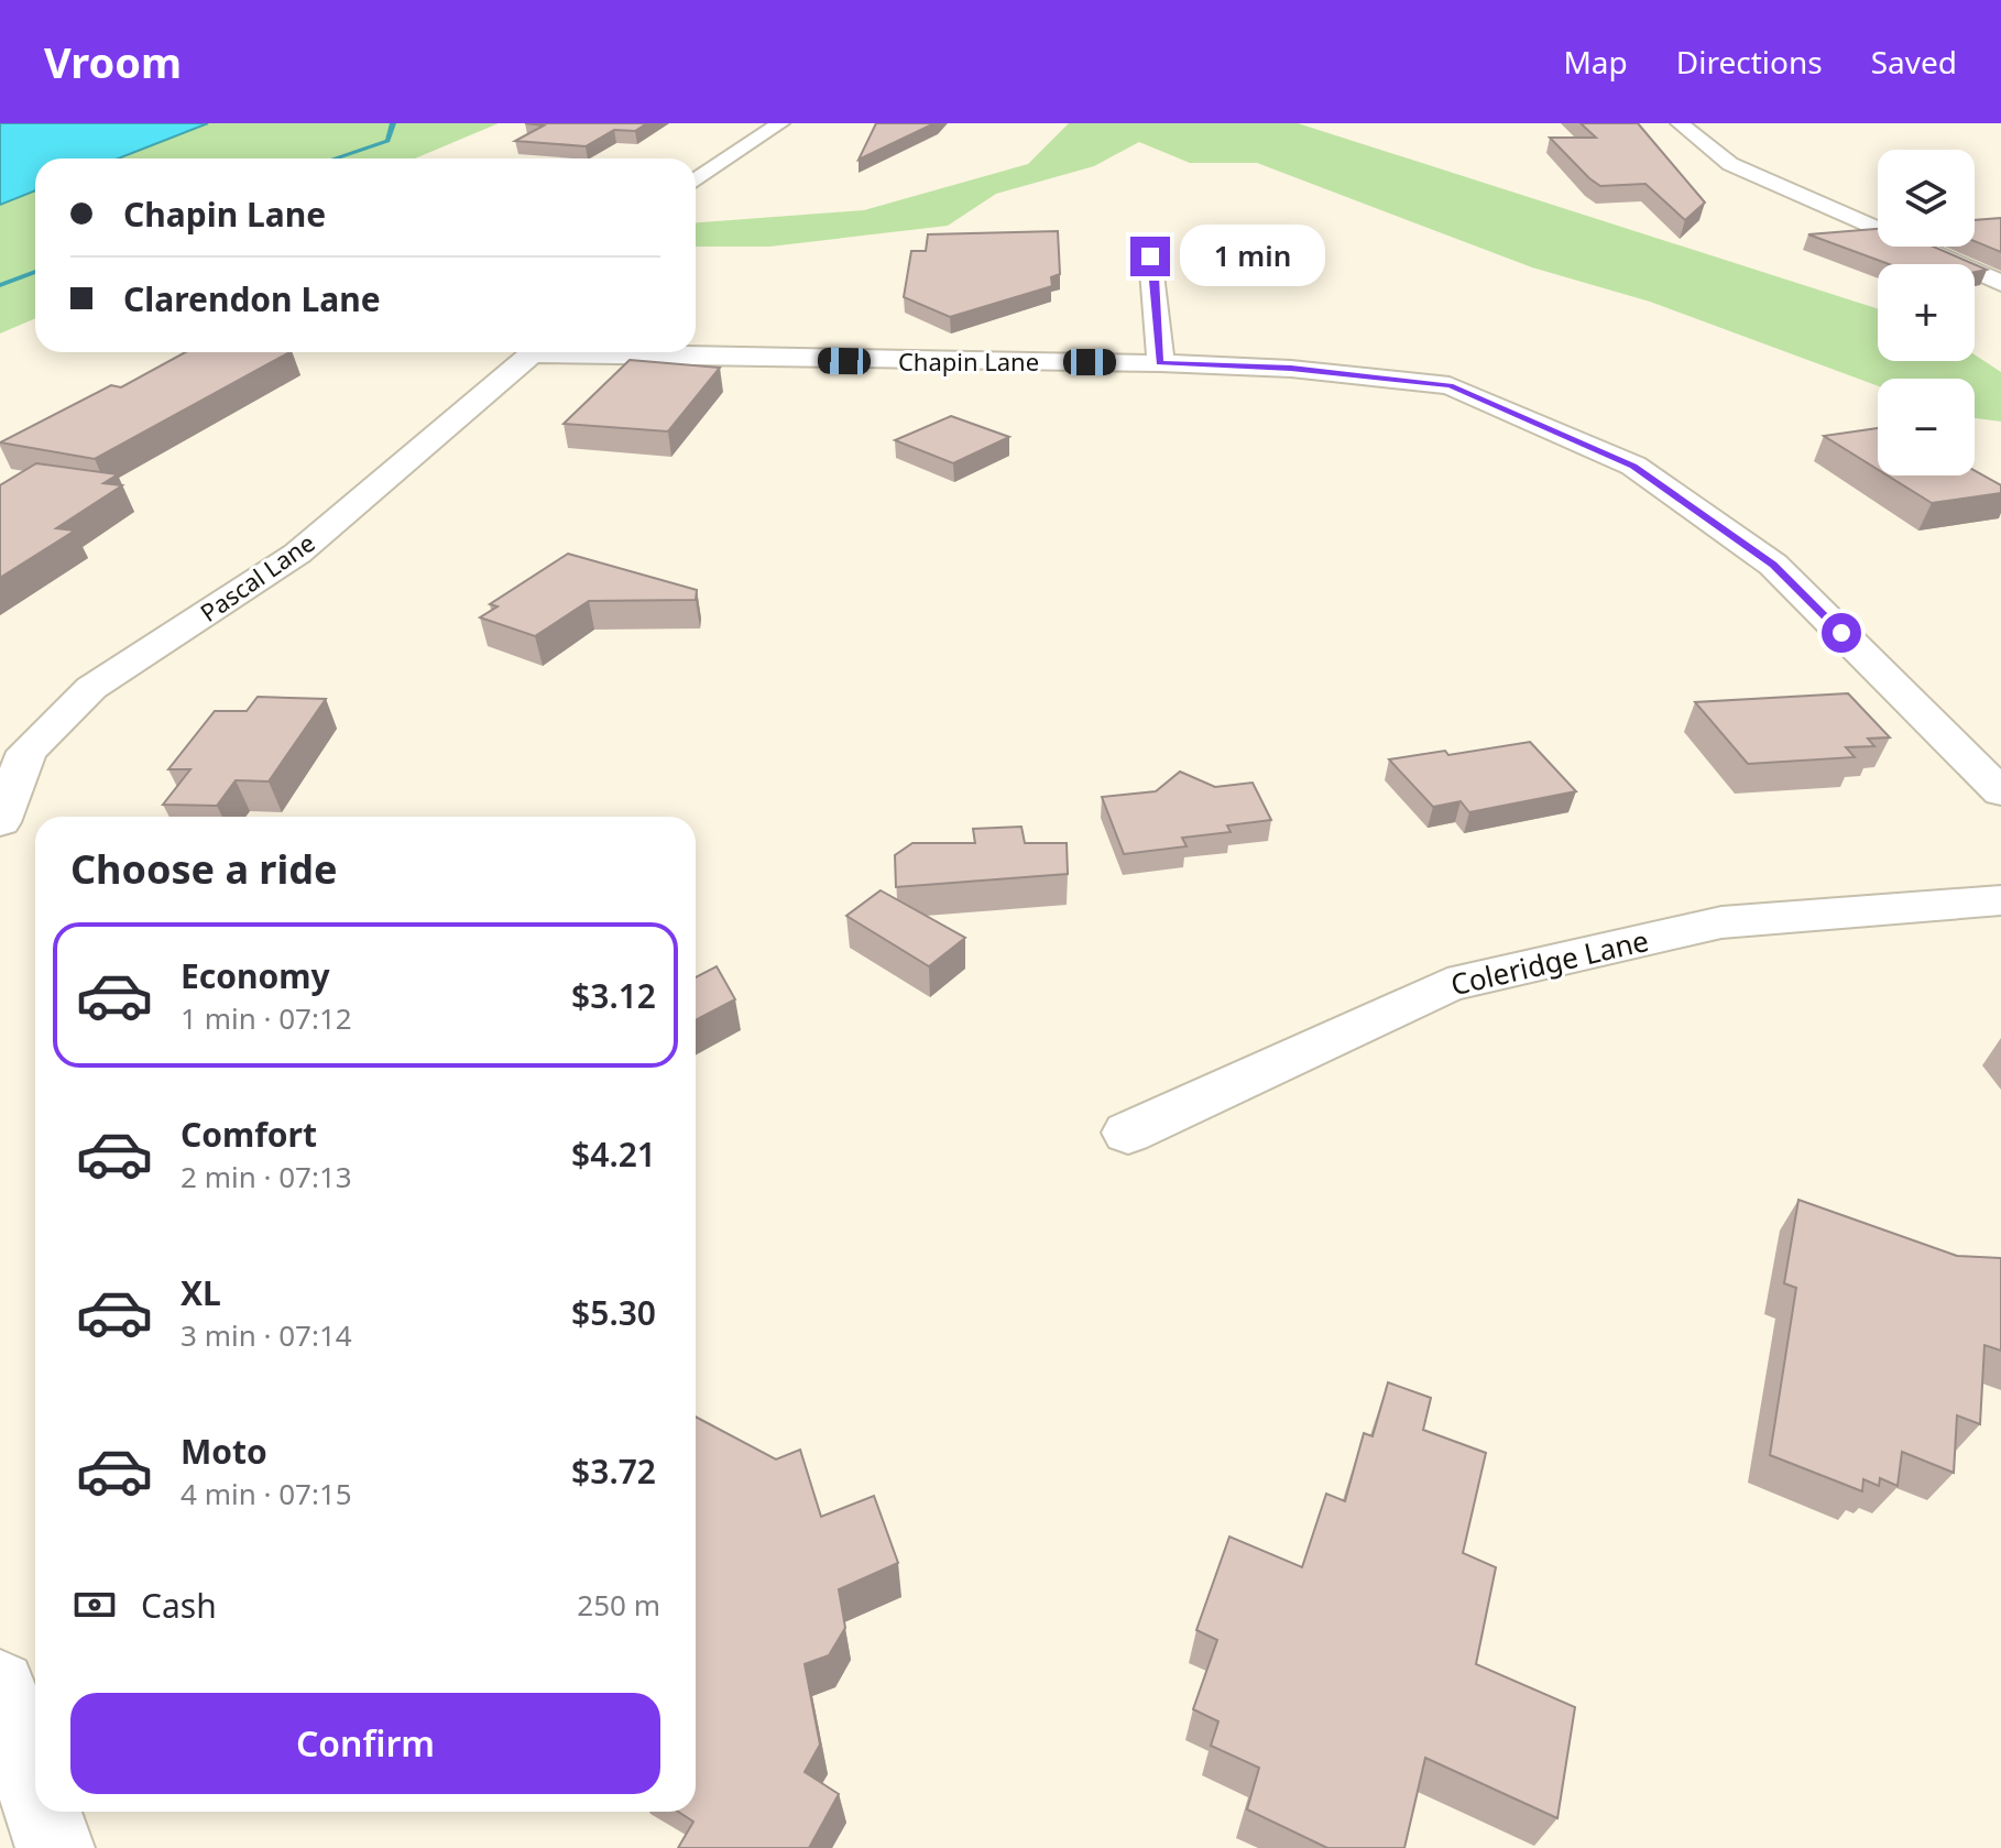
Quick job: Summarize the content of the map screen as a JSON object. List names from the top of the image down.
{
  "streets": {
    "street": ["Chapin Lane", "Pascal Lane", "Coleridge Lane"]
  },
  "page": {
    "header": "Vroom",
    "nav": ["Map", "Directions", "Saved"],
    "map_buttons": ["+", "−"],
    "banner": ["Chapin Lane", "Clarendon Lane"],
    "bubble": "1 min",
    "heading": "Choose a ride",
    "list": [
      {
        "name": "Economy",
        "note": "1 min · 07:12",
        "value": "$3.12"
      },
      {
        "name": "Comfort",
        "note": "2 min · 07:13",
        "value": "$4.21"
      },
      {
        "name": "XL",
        "note": "3 min · 07:14",
        "value": "$5.30"
      },
      {
        "name": "Moto",
        "note": "4 min · 07:15",
        "value": "$3.72"
      }
    ],
    "pay": ["Cash", "250 m"],
    "buttons": "Confirm"
  }
}
